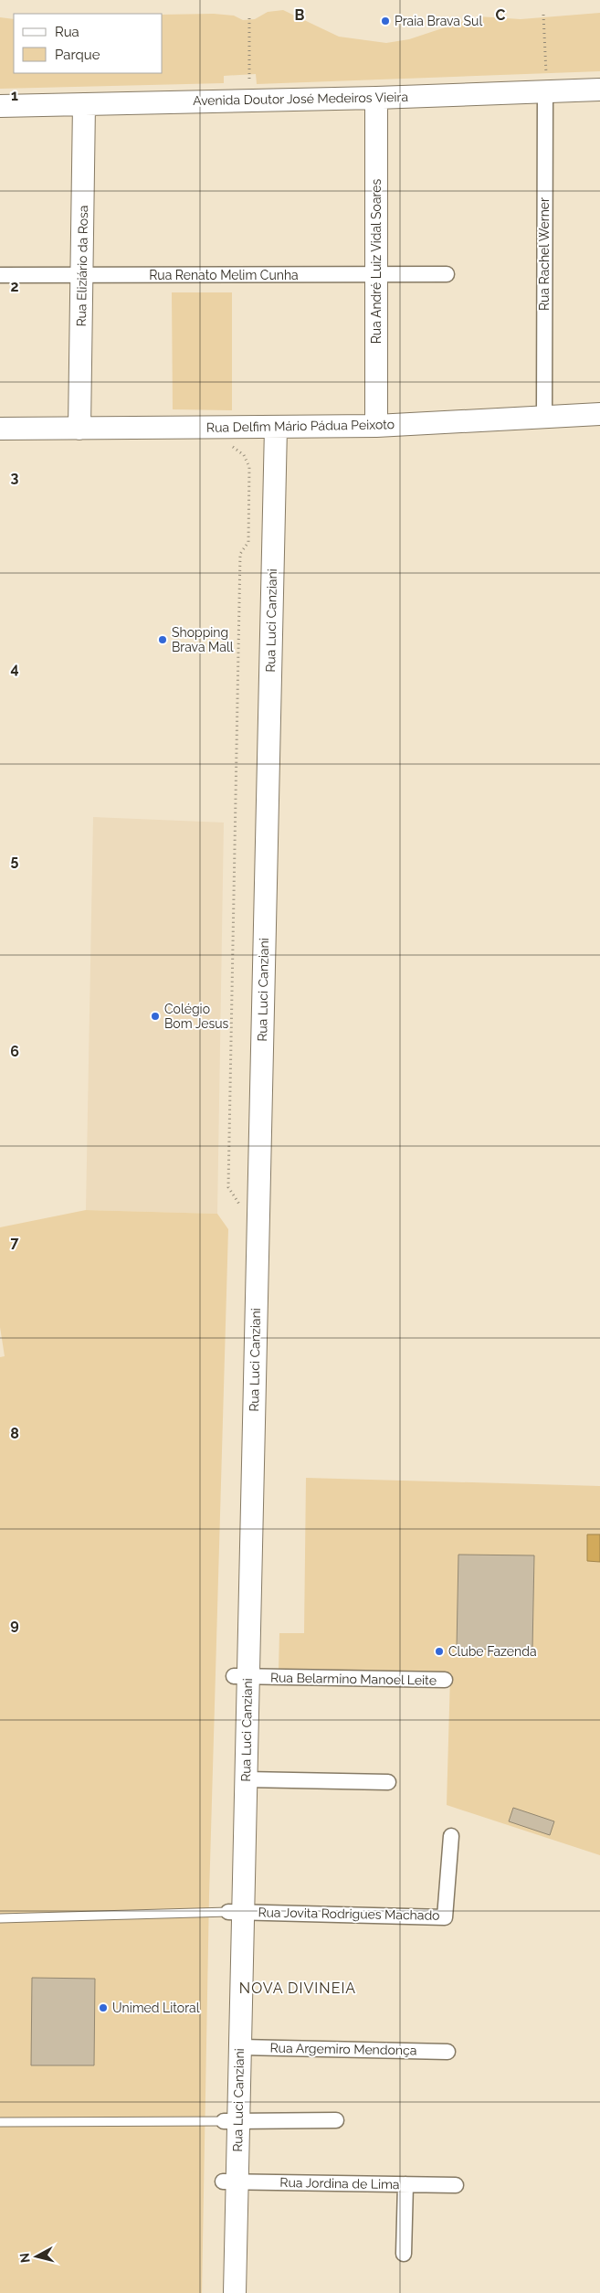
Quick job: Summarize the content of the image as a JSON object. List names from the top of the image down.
{
  "streets": {
    "main road": [
      "Avenida Doutor José Medeiros Vieira",
      "Rua André Luiz Vidal Soares",
      "Rua Eliziário da Rosa",
      "Rua Delfim Mário Pádua Peixoto",
      "Rua Luci Canziani"
    ],
    "street": [
      "Rua Rachel Werner",
      "Rua Renato Melim Cunha",
      "Rua Belarmino Manoel Leite",
      "Rua Jovita Rodrigues Machado",
      "Rua Argemiro Mendonça",
      "Rua Jordina de Lima"
    ]
  },
  "crossings": [
    ["Avenida Doutor José Medeiros Vieira", "Rua Rachel Werner"],
    ["Avenida Doutor José Medeiros Vieira", "Rua André Luiz Vidal Soares"],
    ["Avenida Doutor José Medeiros Vieira", "Rua Eliziário da Rosa"],
    ["Rua Rachel Werner", "Rua Delfim Mário Pádua Peixoto"],
    ["Rua André Luiz Vidal Soares", "Rua Renato Melim Cunha"],
    ["Rua André Luiz Vidal Soares", "Rua Delfim Mário Pádua Peixoto"],
    ["Rua Eliziário da Rosa", "Rua Renato Melim Cunha"],
    ["Rua Eliziário da Rosa", "Rua Delfim Mário Pádua Peixoto"],
    ["Rua Delfim Mário Pádua Peixoto", "Rua Luci Canziani"],
    ["Rua Luci Canziani", "Rua Belarmino Manoel Leite"],
    ["Rua Luci Canziani", "Rua Jovita Rodrigues Machado"],
    ["Rua Luci Canziani", "Rua Argemiro Mendonça"],
    ["Rua Luci Canziani", "Rua Jordina de Lima"]
  ],
  "districts": ["NOVA DIVINEIA"],
  "places": [
    "Praia Brava Sul",
    "Shopping Brava Mall",
    "Colégio Bom Jesus",
    "Clube Fazenda",
    "Unimed Litoral"
  ],
  "legend": ["Rua", "Parque"],
  "north": "left",
  "grid": {
    "columns": ["B", "C"],
    "rows": [
      "1",
      "2",
      "3",
      "4",
      "5",
      "6",
      "7",
      "8",
      "9"
    ]
  }
}
